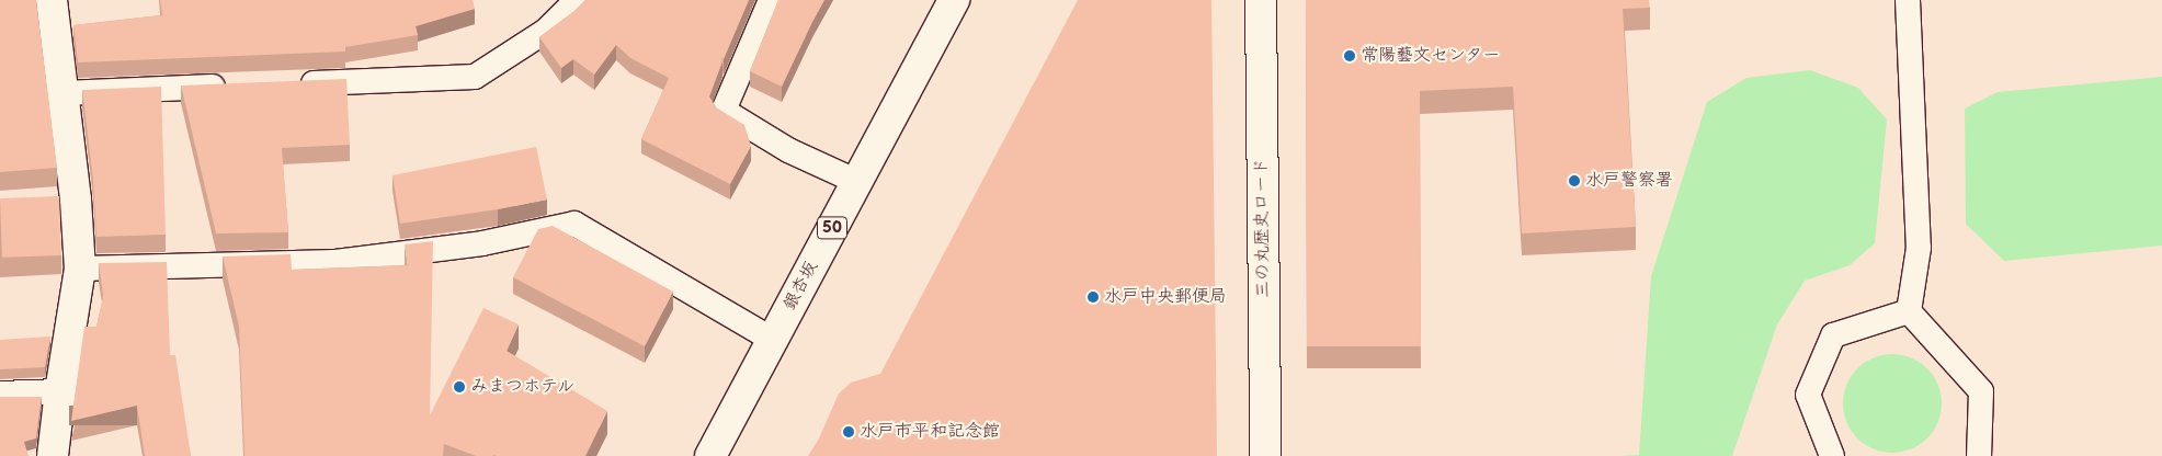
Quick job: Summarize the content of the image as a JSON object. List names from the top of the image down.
{
  "streets": {
    "main road": ["50", "三の丸歴史ロード", "銀杏坂"]
  },
  "places": [
    "常陽藝文センター",
    "水戸警察署",
    "水戸中央郵便局",
    "みまつホテル",
    "水戸市平和記念館"
  ]
}
